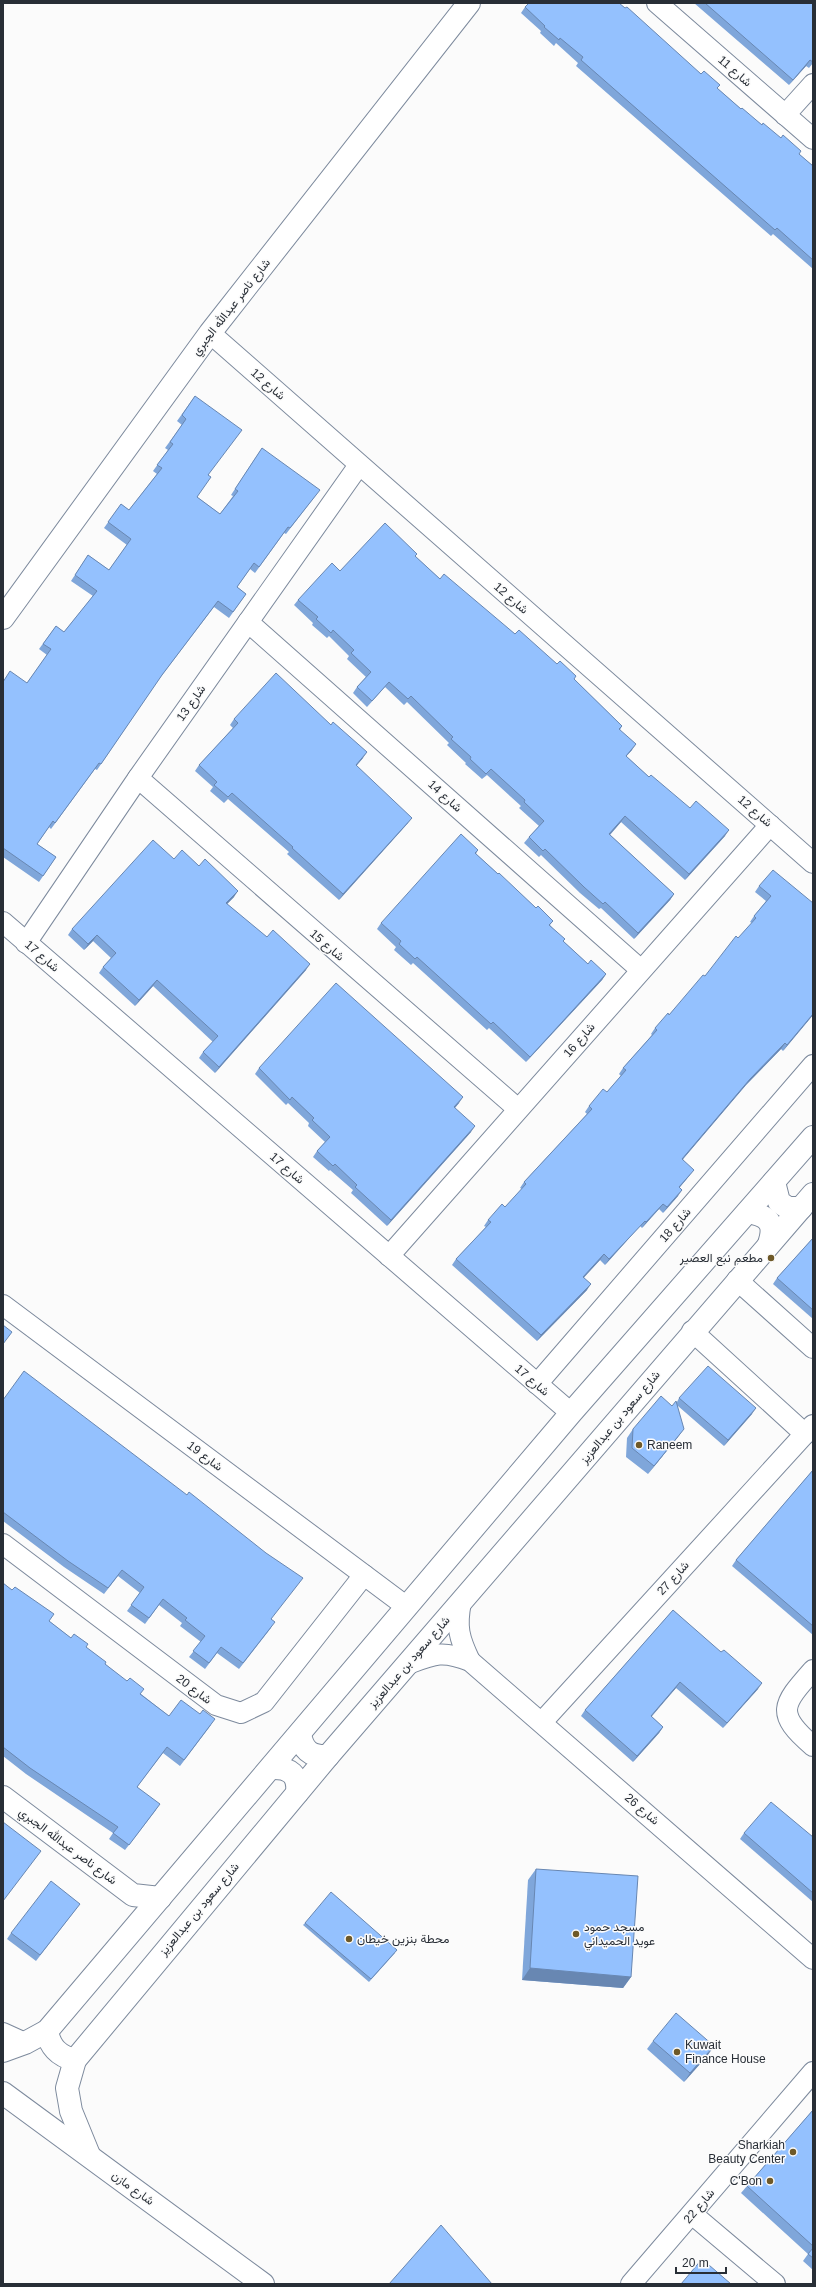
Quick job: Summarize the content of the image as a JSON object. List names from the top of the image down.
{
  "streets": {
    "main road": ["شارع ناصر عبدالله الجبري", "شارع سعود بن عبدالعزيز", "شارع مازن"],
    "street": [
      "شارع 11",
      "شارع 12",
      "شارع 13",
      "شارع 14",
      "شارع 15",
      "شارع 17",
      "شارع 16",
      "شارع 18",
      "شارع 19",
      "شارع 27",
      "شارع 20",
      "شارع 26",
      "شارع 22"
    ]
  },
  "crossings": [
    ["شارع ناصر عبدالله الجبري", "شارع 12"],
    ["شارع 12", "شارع 13"],
    ["شارع 12", "شارع 16"],
    ["شارع 13", "شارع 14"],
    ["شارع 13", "شارع 15"],
    ["شارع 13", "شارع 17"],
    ["شارع 14", "شارع 16"],
    ["شارع 15", "شارع 16"],
    ["شارع 17", "شارع 16"],
    ["شارع 17", "شارع 18"],
    ["شارع سعود بن عبدالعزيز", "شارع 27"],
    ["شارع سعود بن عبدالعزيز", "شارع 26"],
    ["شارع سعود بن عبدالعزيز", "شارع مازن"],
    ["شارع 19", "شارع 20"],
    ["شارع 27", "شارع 26"]
  ],
  "places": [
    "مطعم نبع العصير",
    "Raneem",
    "مسجد حمود عويد الحميداني",
    "محطة بنزين خيطان",
    "Kuwait Finance House",
    "Sharkiah Beauty Center",
    "C'Bon"
  ],
  "scale_bar": "20 m"
}
